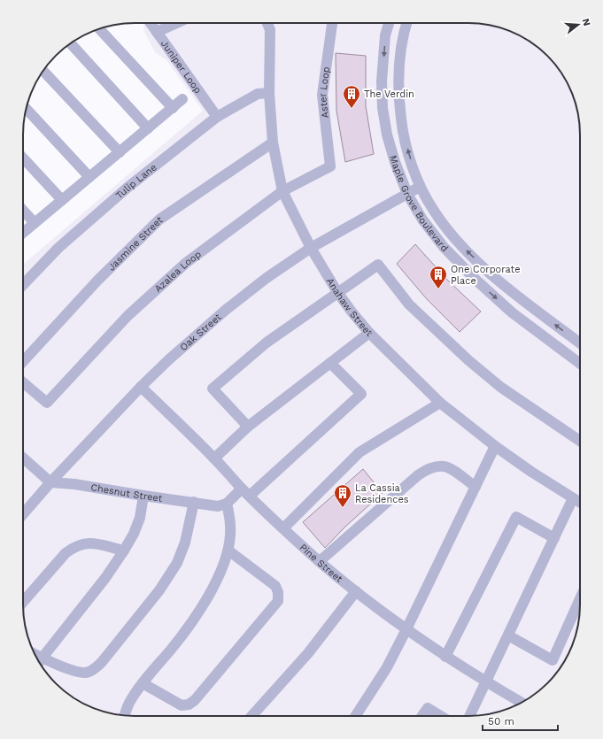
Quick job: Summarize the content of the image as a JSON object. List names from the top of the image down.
{
  "streets": {
    "street": [
      "Juniper Loop",
      "Aster Loop",
      "Tulip Lane",
      "Maple Grove Boulevard",
      "Jasmine Street",
      "Azalea Loop",
      "Anahaw Street",
      "Oak Street",
      "Chesnut Street",
      "Pine Street"
    ]
  },
  "crossings": [
    ["Juniper Loop", "Tulip Lane"],
    ["Aster Loop", "Azalea Loop"],
    ["Tulip Lane", "Anahaw Street"],
    ["Maple Grove Boulevard", "Oak Street"],
    ["Jasmine Street", "Anahaw Street"],
    ["Azalea Loop", "Anahaw Street"],
    ["Anahaw Street", "Oak Street"],
    ["Oak Street", "Chesnut Street"],
    ["Oak Street", "Pine Street"]
  ],
  "places": {
    "building": ["The Verdin", "One Corporate Place", "La Cassia Residences"]
  },
  "scale_bar": "50 m",
  "north": "right"
}
